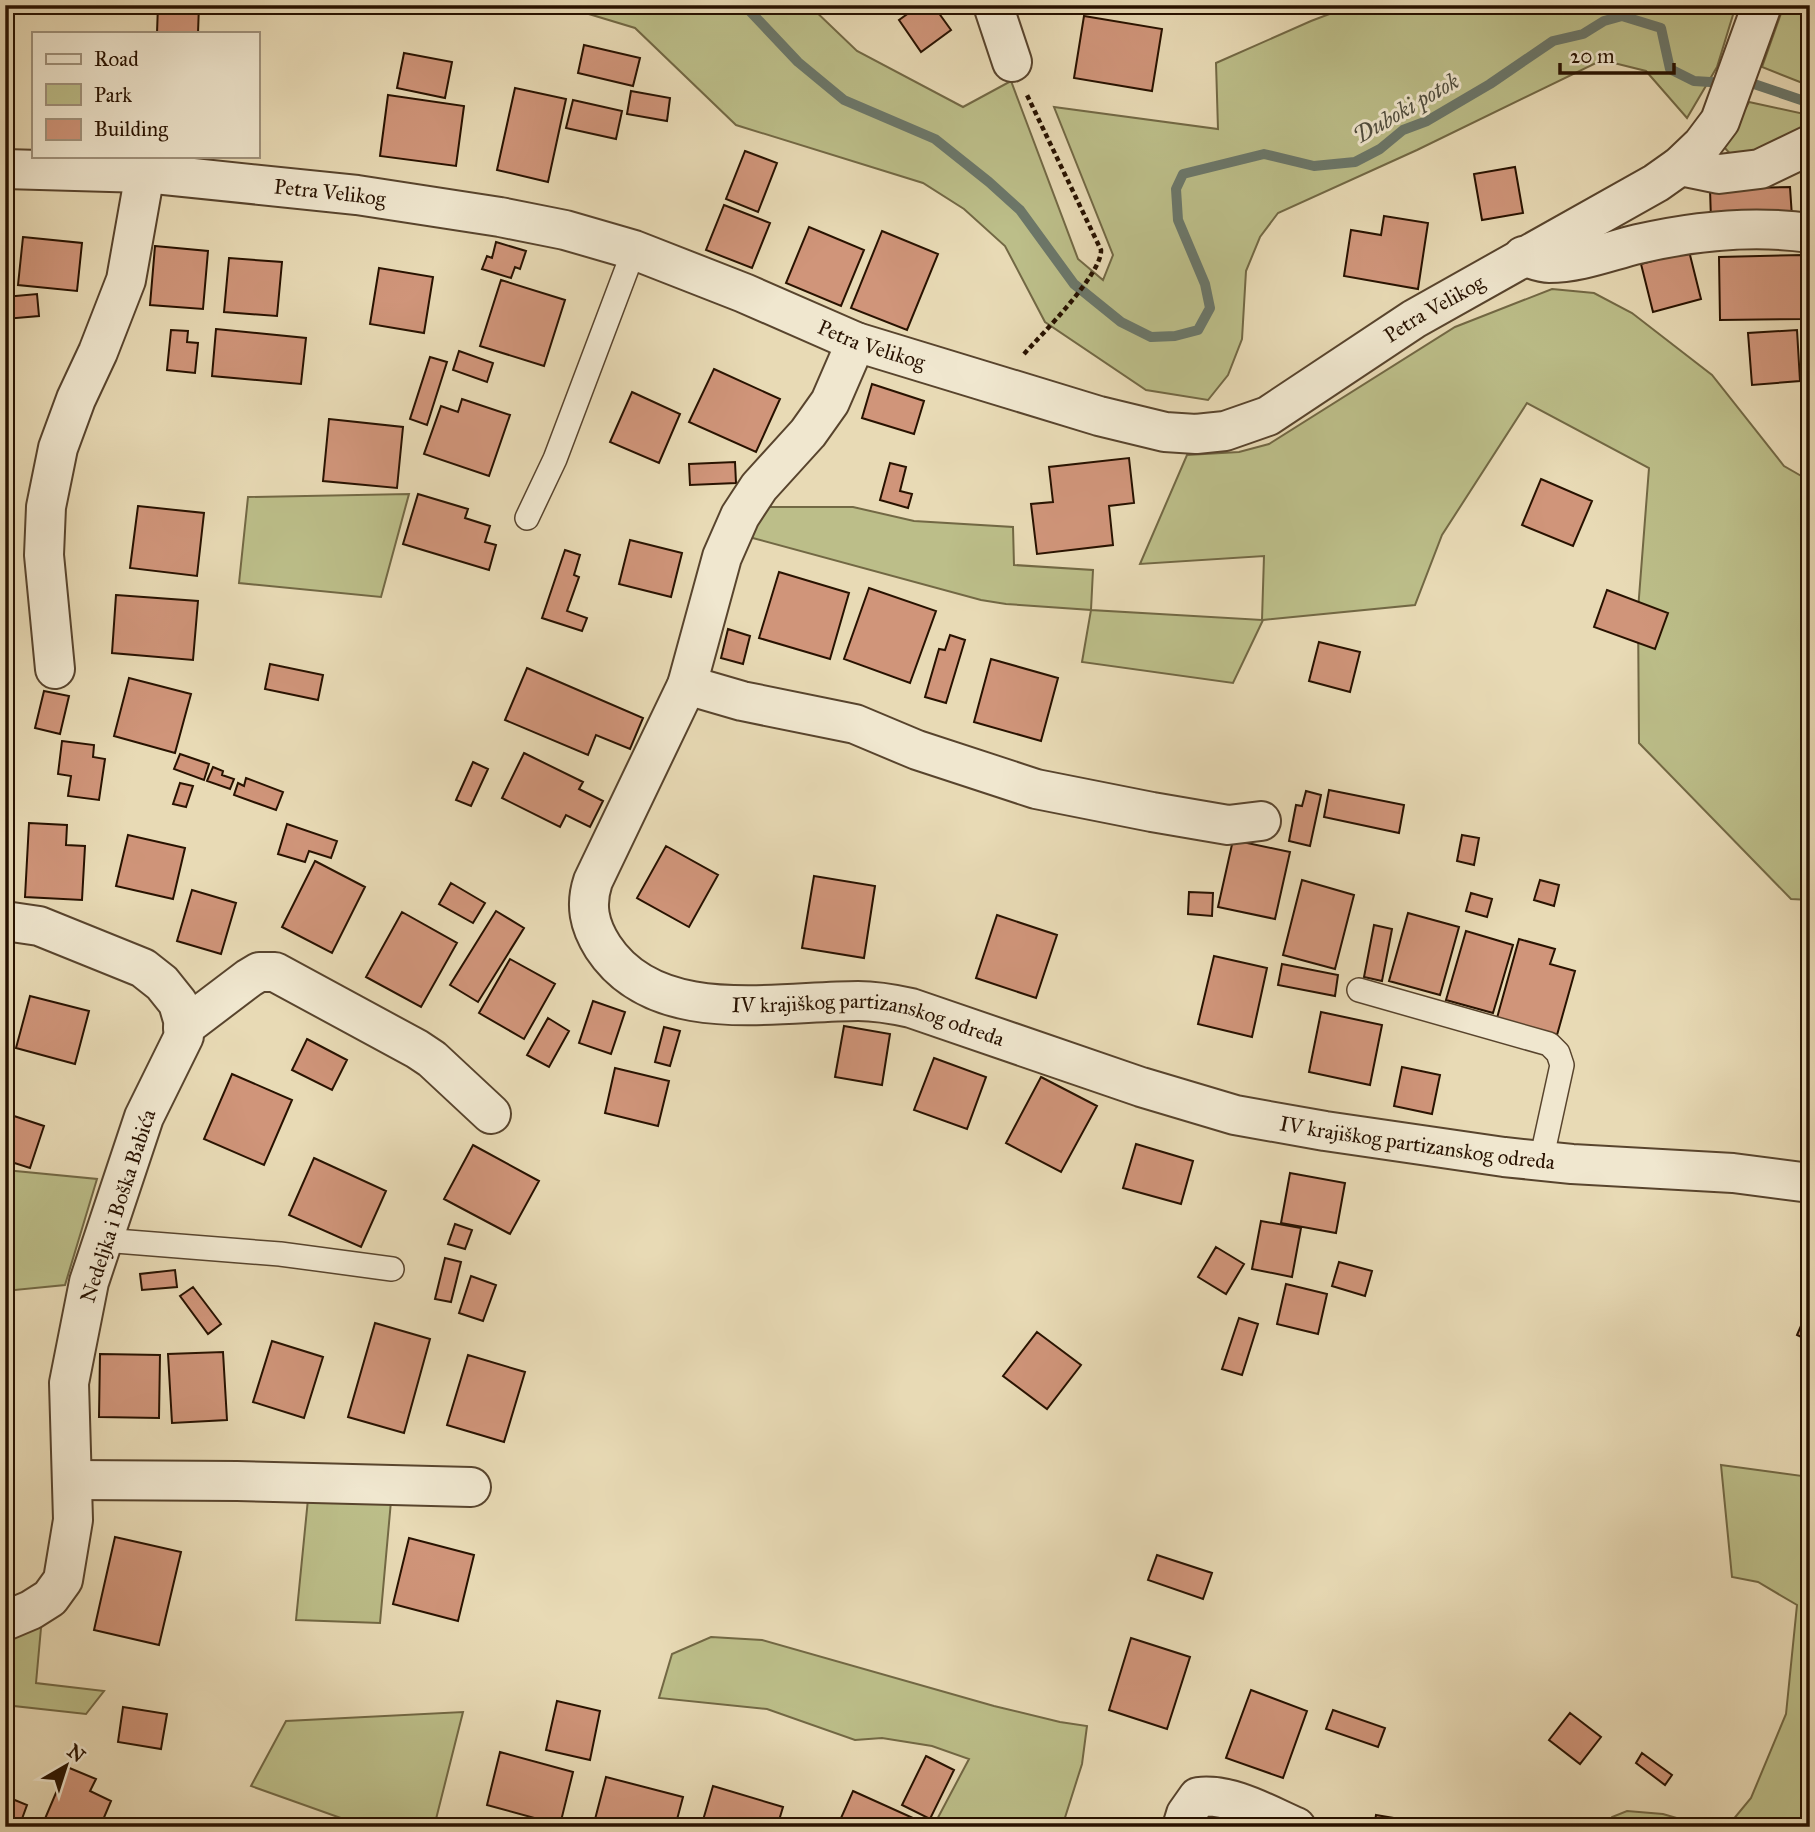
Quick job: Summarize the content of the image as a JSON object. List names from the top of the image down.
{
  "streets": {
    "street": ["Petra Velikog", "IV krajiškog partizanskog odreda", "Nedeljka i Boška Babića"]
  },
  "crossings": [
    ["Petra Velikog", "IV krajiškog partizanskog odreda"]
  ],
  "water": ["Duboki potok"],
  "legend": ["Road", "Park", "Building"],
  "scale_bar": "20 m",
  "north": "top right"
}
